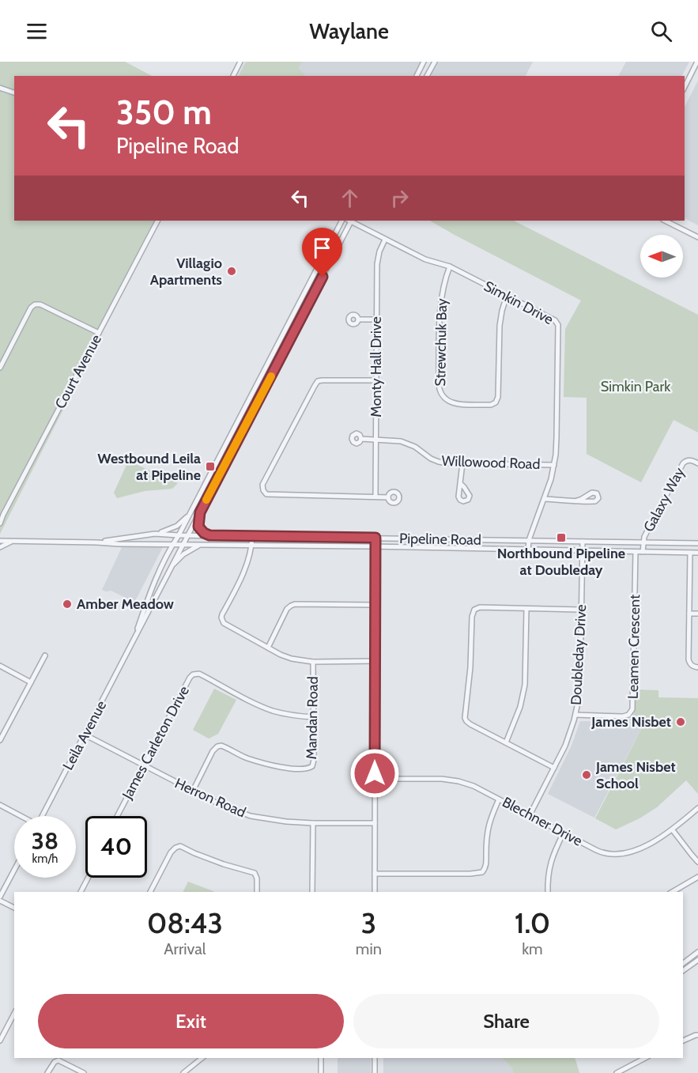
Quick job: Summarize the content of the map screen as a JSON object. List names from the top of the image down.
{
  "streets": {
    "street": [
      "Simkin Drive",
      "Strewchuk Bay",
      "Monty Hall Drive",
      "Court Avenue",
      "Willowood Road",
      "Galaxy Way",
      "Pipeline Road",
      "Leamen Crescent",
      "Doubleday Drive",
      "Mandan Road",
      "Leila Avenue",
      "James Carleton Drive",
      "Herron Road",
      "Blechner Drive"
    ]
  },
  "crossings": [
    ["Simkin Drive", "Strewchuk Bay"],
    ["Simkin Drive", "Monty Hall Drive"],
    ["Simkin Drive", "Willowood Road"],
    ["Simkin Drive", "Pipeline Road"],
    ["Monty Hall Drive", "Willowood Road"],
    ["Galaxy Way", "Pipeline Road"],
    ["Pipeline Road", "Leamen Crescent"],
    ["Pipeline Road", "Doubleday Drive"],
    ["Pipeline Road", "Leila Avenue"],
    ["Leamen Crescent", "Doubleday Drive"],
    ["Doubleday Drive", "Blechner Drive"],
    ["Mandan Road", "James Carleton Drive"],
    ["Mandan Road", "Herron Road"],
    ["Leila Avenue", "Herron Road"],
    ["James Carleton Drive", "Herron Road"]
  ],
  "parks": ["Simkin Park"],
  "places": {
    "other": [
      "Villagio Apartments",
      "Amber Meadow",
      "James Nisbet",
      "James Nisbet School"
    ],
    "transit": ["Westbound Leila at Pipeline", "Northbound Pipeline at Doubleday"]
  },
  "north": "left",
  "page": {
    "header": "Waylane",
    "turn": ["350 m", "Pipeline Road"],
    "speed": "38 km/h",
    "limit": "40",
    "eta": [
      "08:43",
      "Arrival",
      "3",
      "min",
      "1.0",
      "km"
    ],
    "buttons": ["Exit", "Share"]
  }
}
